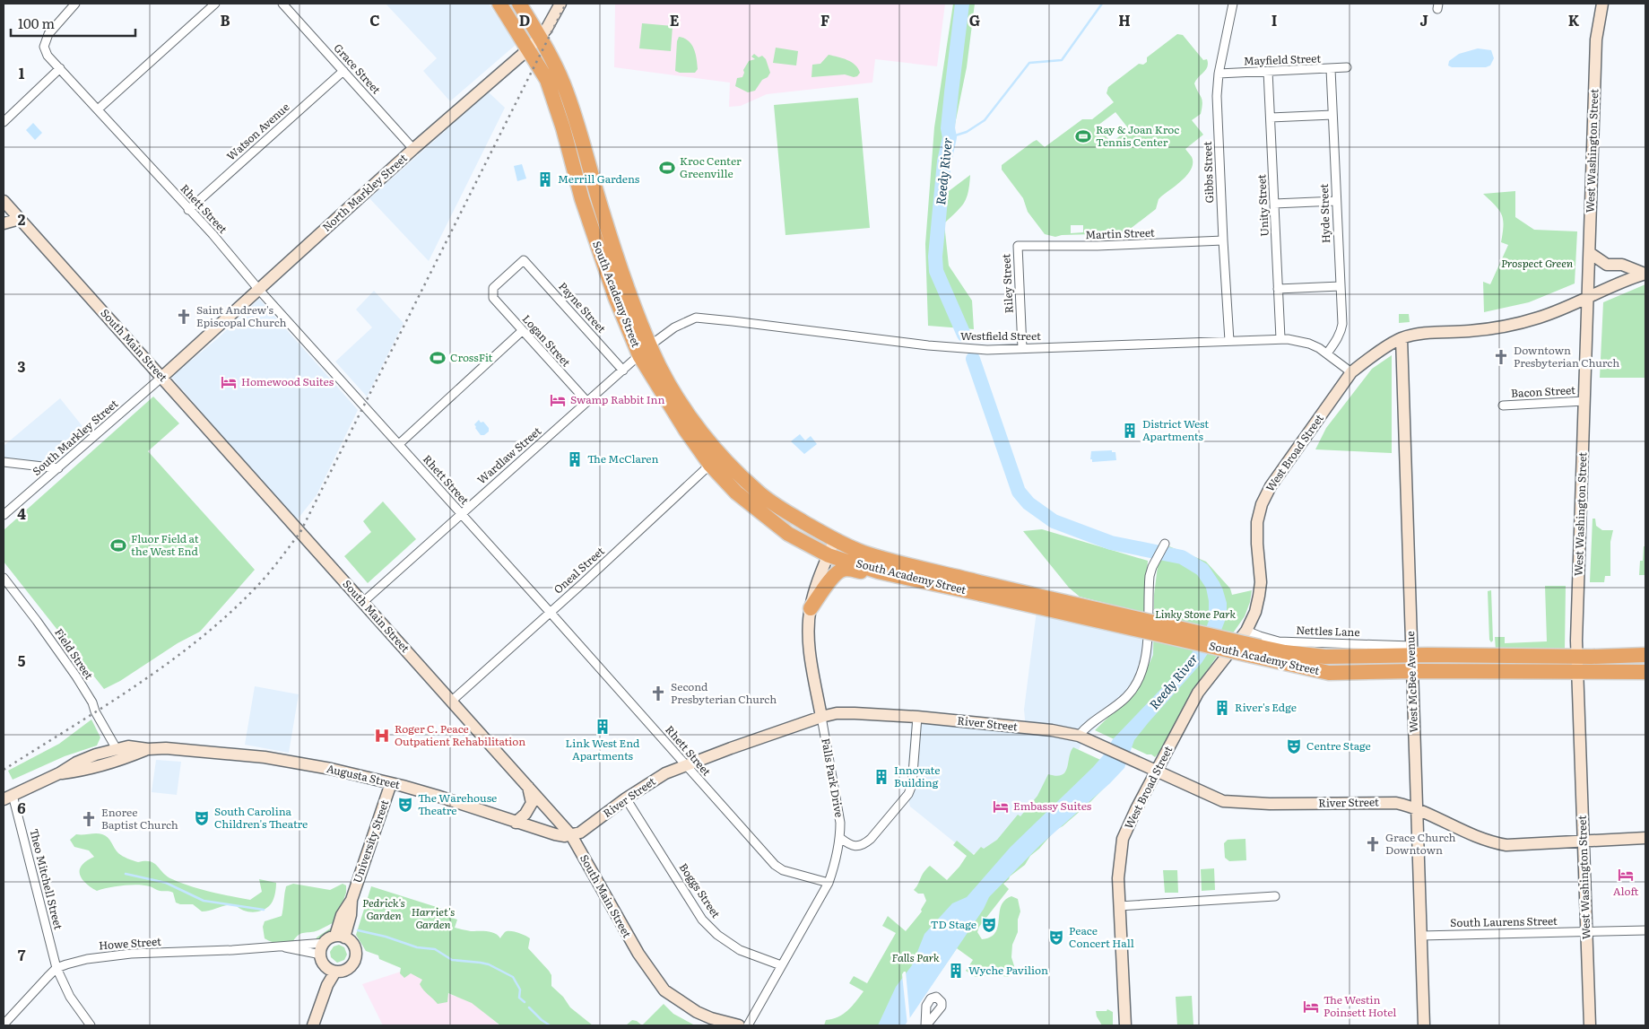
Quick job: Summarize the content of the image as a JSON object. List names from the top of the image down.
{
  "streets": {
    "highway": ["South Academy Street"],
    "street": [
      "Mayfield Street",
      "Grace Street",
      "Watson Avenue",
      "West Washington Street",
      "Gibbs Street",
      "North Markley Street",
      "Unity Street",
      "Rhett Street",
      "Hyde Street",
      "Martin Street",
      "Riley Street",
      "Payne Street",
      "Westfield Street",
      "Logan Street",
      "South Main Street",
      "Bacon Street",
      "South Markley Street",
      "West Broad Street",
      "Wardlaw Street",
      "Oneal Street",
      "Nettles Lane",
      "Field Street",
      "West McBee Avenue",
      "River Street",
      "Augusta Street",
      "Falls Park Drive",
      "University Street",
      "Theo Mitchell Street",
      "Boggs Street",
      "South Laurens Street",
      "Howe Street"
    ]
  },
  "crossings": [
    ["Mayfield Street", "Gibbs Street"],
    ["Mayfield Street", "Unity Street"],
    ["Mayfield Street", "Hyde Street"],
    ["Grace Street", "Watson Avenue"],
    ["Grace Street", "North Markley Street"],
    ["Watson Avenue", "Rhett Street"],
    ["West Washington Street", "South Academy Street"],
    ["West Washington Street", "Bacon Street"],
    ["West Washington Street", "West Broad Street"],
    ["West Washington Street", "River Street"],
    ["West Washington Street", "South Laurens Street"],
    ["Gibbs Street", "Martin Street"],
    ["Gibbs Street", "Westfield Street"],
    ["North Markley Street", "Rhett Street"],
    ["North Markley Street", "South Academy Street"],
    ["North Markley Street", "South Main Street"],
    ["North Markley Street", "South Markley Street"],
    ["Unity Street", "Westfield Street"],
    ["Rhett Street", "Wardlaw Street"],
    ["Rhett Street", "Oneal Street"],
    ["Rhett Street", "River Street"],
    ["Rhett Street", "Falls Park Drive"],
    ["Hyde Street", "Westfield Street"],
    ["Martin Street", "Riley Street"],
    ["Riley Street", "Westfield Street"],
    ["South Academy Street", "Westfield Street"],
    ["South Academy Street", "Wardlaw Street"],
    ["South Academy Street", "Oneal Street"],
    ["South Academy Street", "Nettles Lane"],
    ["South Academy Street", "West McBee Avenue"],
    ["South Academy Street", "Falls Park Drive"],
    ["Payne Street", "Logan Street"],
    ["Payne Street", "Wardlaw Street"],
    ["Westfield Street", "West Broad Street"],
    ["Westfield Street", "Wardlaw Street"],
    ["Logan Street", "Wardlaw Street"],
    ["South Main Street", "South Markley Street"],
    ["South Main Street", "Wardlaw Street"],
    ["South Main Street", "Oneal Street"],
    ["South Main Street", "River Street"],
    ["South Main Street", "Augusta Street"],
    ["West Broad Street", "Nettles Lane"],
    ["West Broad Street", "West McBee Avenue"],
    ["West Broad Street", "River Street"],
    ["Nettles Lane", "West McBee Avenue"],
    ["Field Street", "Augusta Street"],
    ["West McBee Avenue", "River Street"],
    ["West McBee Avenue", "South Laurens Street"],
    ["River Street", "Augusta Street"],
    ["River Street", "Falls Park Drive"],
    ["River Street", "Boggs Street"],
    ["Augusta Street", "University Street"],
    ["Augusta Street", "Theo Mitchell Street"],
    ["Falls Park Drive", "Boggs Street"],
    ["University Street", "Howe Street"],
    ["Theo Mitchell Street", "Howe Street"]
  ],
  "water": ["Reedy River"],
  "parks": [
    "Prospect Green",
    "Linky Stone Park",
    "Pedrick's Garden",
    "Harriet's Garden",
    "Falls Park"
  ],
  "places": {
    "sports": [
      "Ray & Joan Kroc Tennis Center",
      "Kroc Center Greenville",
      "CrossFit",
      "Fluor Field at the West End"
    ],
    "building": [
      "Merrill Gardens",
      "District West Apartments",
      "The McClaren",
      "River's Edge",
      "Link West End Apartments",
      "Innovate Building",
      "Wyche Pavilion"
    ],
    "church": [
      "Saint Andrew's Episcopal Church",
      "Downtown Presbyterian Church",
      "Second Presbyterian Church",
      "Enoree Baptist Church",
      "Grace Church Downtown"
    ],
    "hotel": [
      "Homewood Suites",
      "Swamp Rabbit Inn",
      "Embassy Suites",
      "Aloft",
      "The Westin Poinsett Hotel"
    ],
    "hospital": ["Roger C. Peace Outpatient Rehabilitation"],
    "theatre": [
      "Centre Stage",
      "The Warehouse Theatre",
      "South Carolina Children's Theatre",
      "TD Stage",
      "Peace Concert Hall"
    ]
  },
  "scale_bar": "100 m",
  "grid": {
    "columns": [
      "B",
      "C",
      "D",
      "E",
      "F",
      "G",
      "H",
      "I",
      "J",
      "K"
    ],
    "rows": [
      "1",
      "2",
      "3",
      "4",
      "5",
      "6",
      "7"
    ]
  }
}
